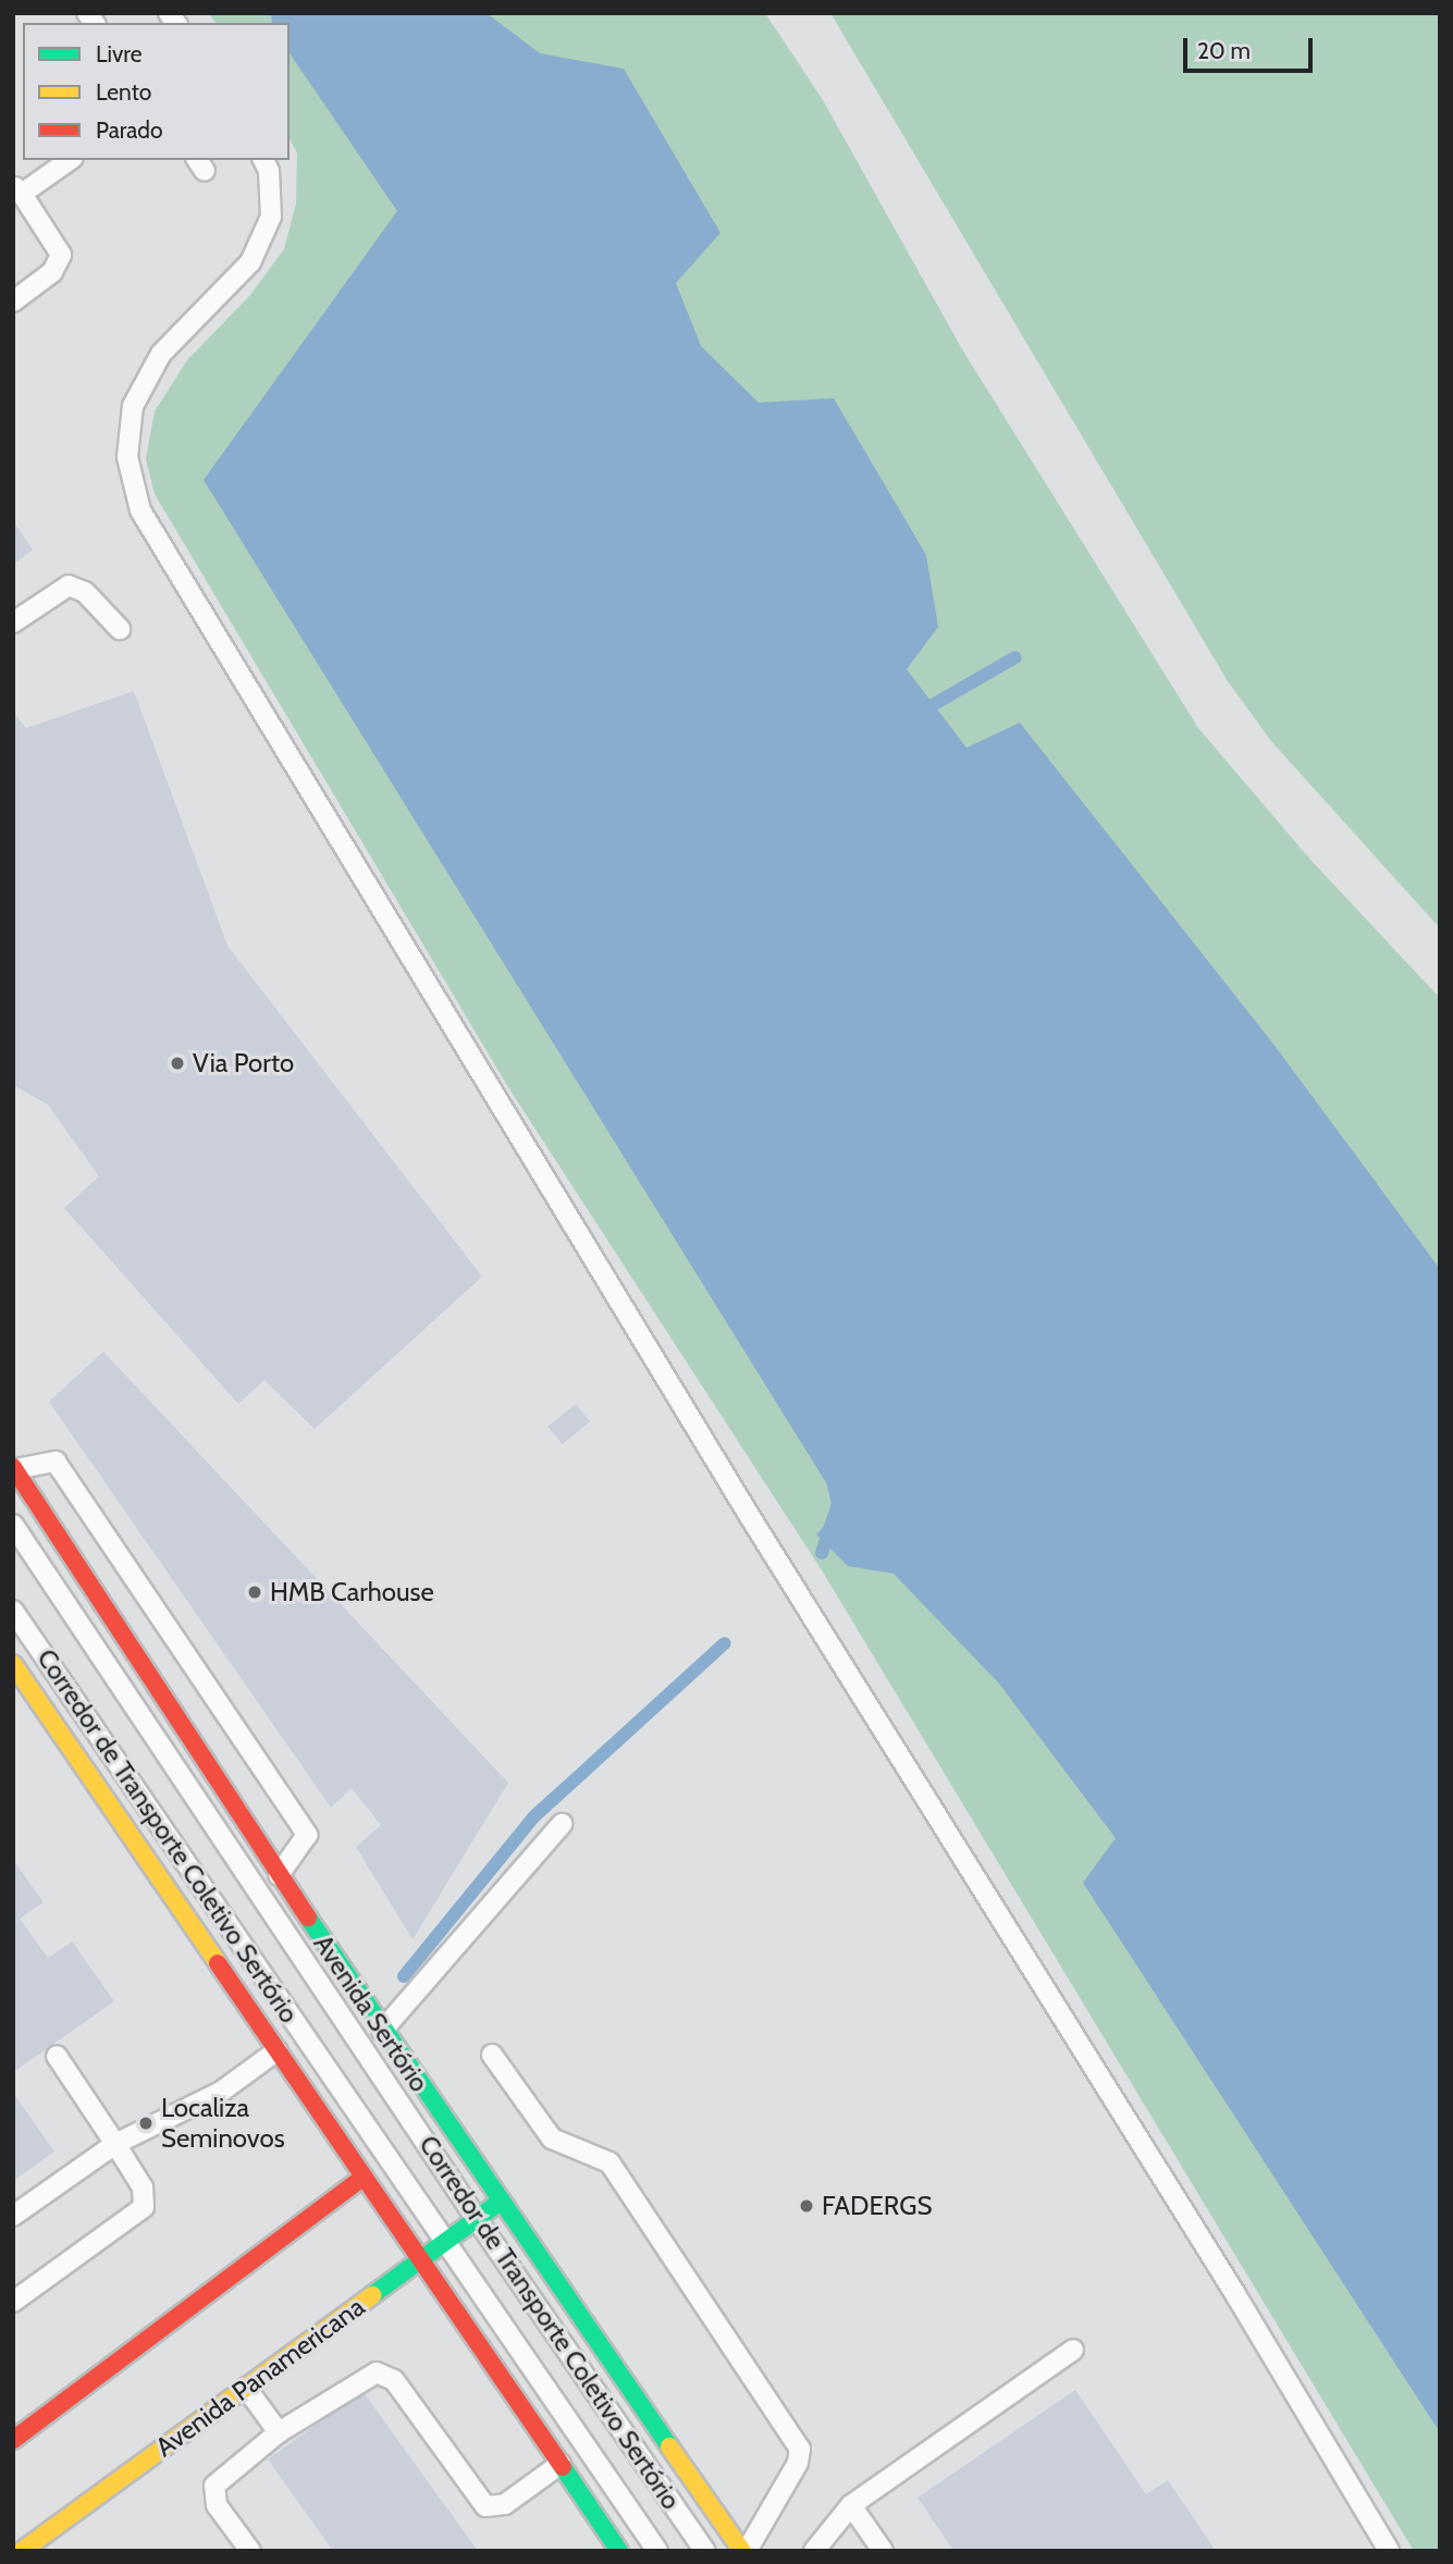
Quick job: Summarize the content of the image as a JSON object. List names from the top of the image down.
{
  "streets": {
    "main road": ["Avenida Sertório", "Avenida Panamericana"],
    "lane": ["Corredor de Transporte Coletivo Sertório"]
  },
  "crossings": [
    ["Corredor de Transporte Coletivo Sertório", "Avenida Panamericana"],
    ["Avenida Sertório", "Avenida Panamericana"]
  ],
  "places": [
    "Via Porto",
    "HMB Carhouse",
    "Localiza Seminovos",
    "FADERGS"
  ],
  "legend": ["Livre", "Lento", "Parado"],
  "scale_bar": "20 m"
}
